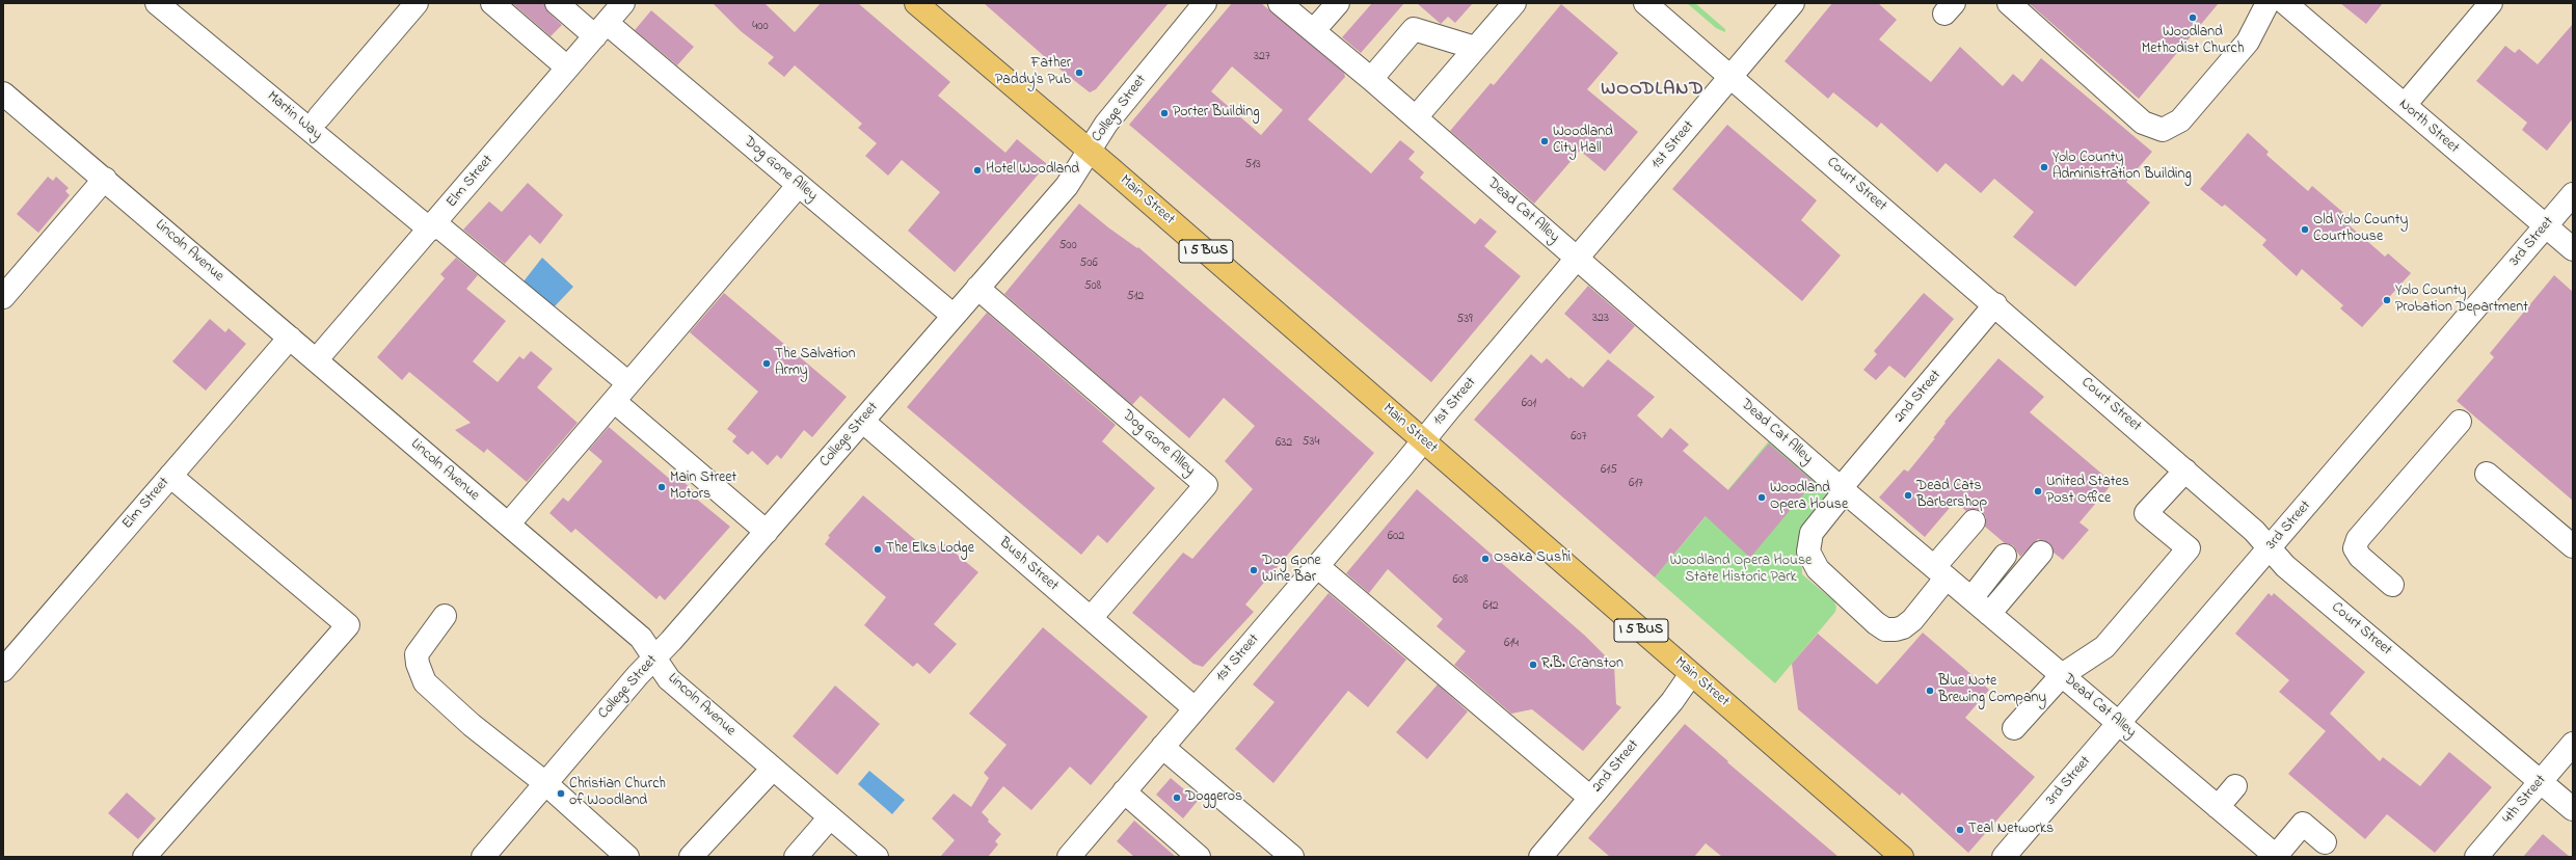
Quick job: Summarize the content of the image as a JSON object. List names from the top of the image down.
{
  "streets": {
    "main road": ["Main Street", "I 5 BUS"],
    "street": [
      "College Street",
      "Martin Way",
      "North Street",
      "1st Street",
      "Dog Gone Alley",
      "Elm Street",
      "Court Street",
      "Dead Cat Alley",
      "3rd Street",
      "Lincoln Avenue",
      "2nd Street",
      "Bush Street",
      "4th Street"
    ]
  },
  "crossings": [
    ["College Street", "Dog Gone Alley"],
    ["College Street", "Main Street"],
    ["College Street", "Lincoln Avenue"],
    ["College Street", "Bush Street"],
    ["Martin Way", "Elm Street"],
    ["North Street", "3rd Street"],
    ["1st Street", "Court Street"],
    ["1st Street", "Main Street"],
    ["1st Street", "Dead Cat Alley"],
    ["1st Street", "Bush Street"],
    ["Dog Gone Alley", "Elm Street"],
    ["Dog Gone Alley", "Bush Street"],
    ["Elm Street", "Lincoln Avenue"],
    ["Court Street", "3rd Street"],
    ["Court Street", "2nd Street"],
    ["Court Street", "4th Street"],
    ["Main Street", "2nd Street"],
    ["Dead Cat Alley", "3rd Street"],
    ["Dead Cat Alley", "2nd Street"]
  ],
  "districts": ["WOODLAND"],
  "parks": ["Woodland Opera House State Historic Park"],
  "places": [
    "Woodland Methodist Church",
    "Father Paddy's Pub",
    "Porter Building",
    "Woodland City Hall",
    "Yolo County Administration Building",
    "Hotel Woodland",
    "Old Yolo County Courthouse",
    "Yolo County Probation Department",
    "The Salvation Army",
    "Main Street Motors",
    "United States Post Office",
    "Dead Cats Barbershop",
    "Woodland Opera House",
    "The Elks Lodge",
    "Osaka Sushi",
    "Dog Gone Wine Bar",
    "R.B. Cranston",
    "Blue Note Brewing Company",
    "Christian Church of Woodland",
    "Doggeros",
    "Teal Networks"
  ],
  "house_numbers": [
    "400",
    "327",
    "513",
    "500",
    "506",
    "508",
    "512",
    "323",
    "539",
    "601",
    "607",
    "534",
    "632",
    "615",
    "617",
    "602",
    "608",
    "612",
    "614"
  ]
}
